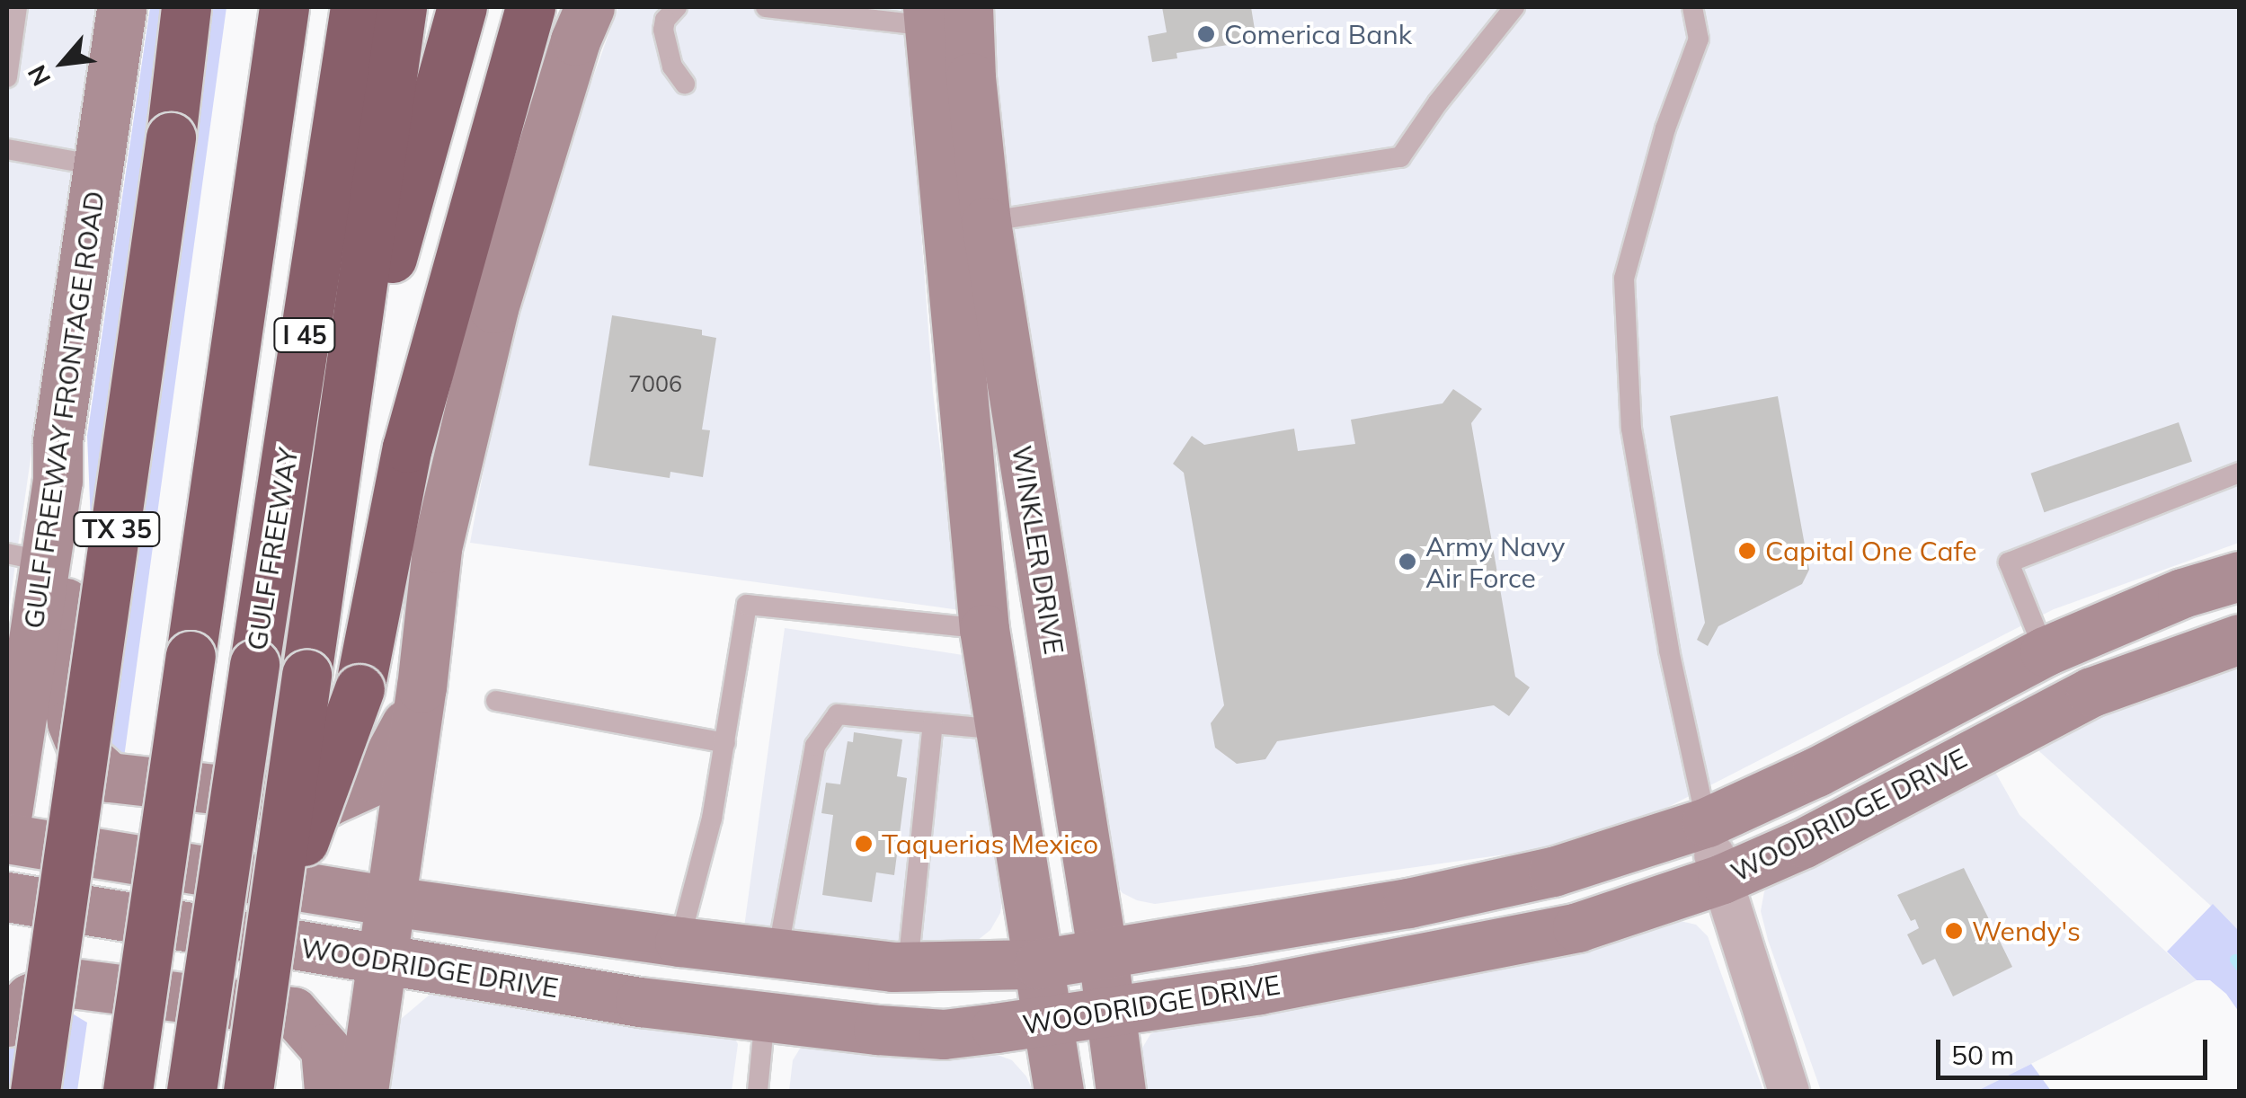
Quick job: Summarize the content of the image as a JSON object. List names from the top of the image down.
{
  "streets": {
    "highway": ["I 45", "TX 35", "GULF FREEWAY"],
    "main road": ["GULF FREEWAY FRONTAGE ROAD", "WINKLER DRIVE", "WOODRIDGE DRIVE"]
  },
  "crossings": [
    ["WINKLER DRIVE", "WOODRIDGE DRIVE"]
  ],
  "places": [
    "Comerica Bank",
    "Capital One Cafe",
    "Army Navy Air Force",
    "Taquerias Mexico",
    "Wendy's"
  ],
  "house_numbers": ["7006"],
  "scale_bar": "50 m",
  "north": "bottom left"
}
